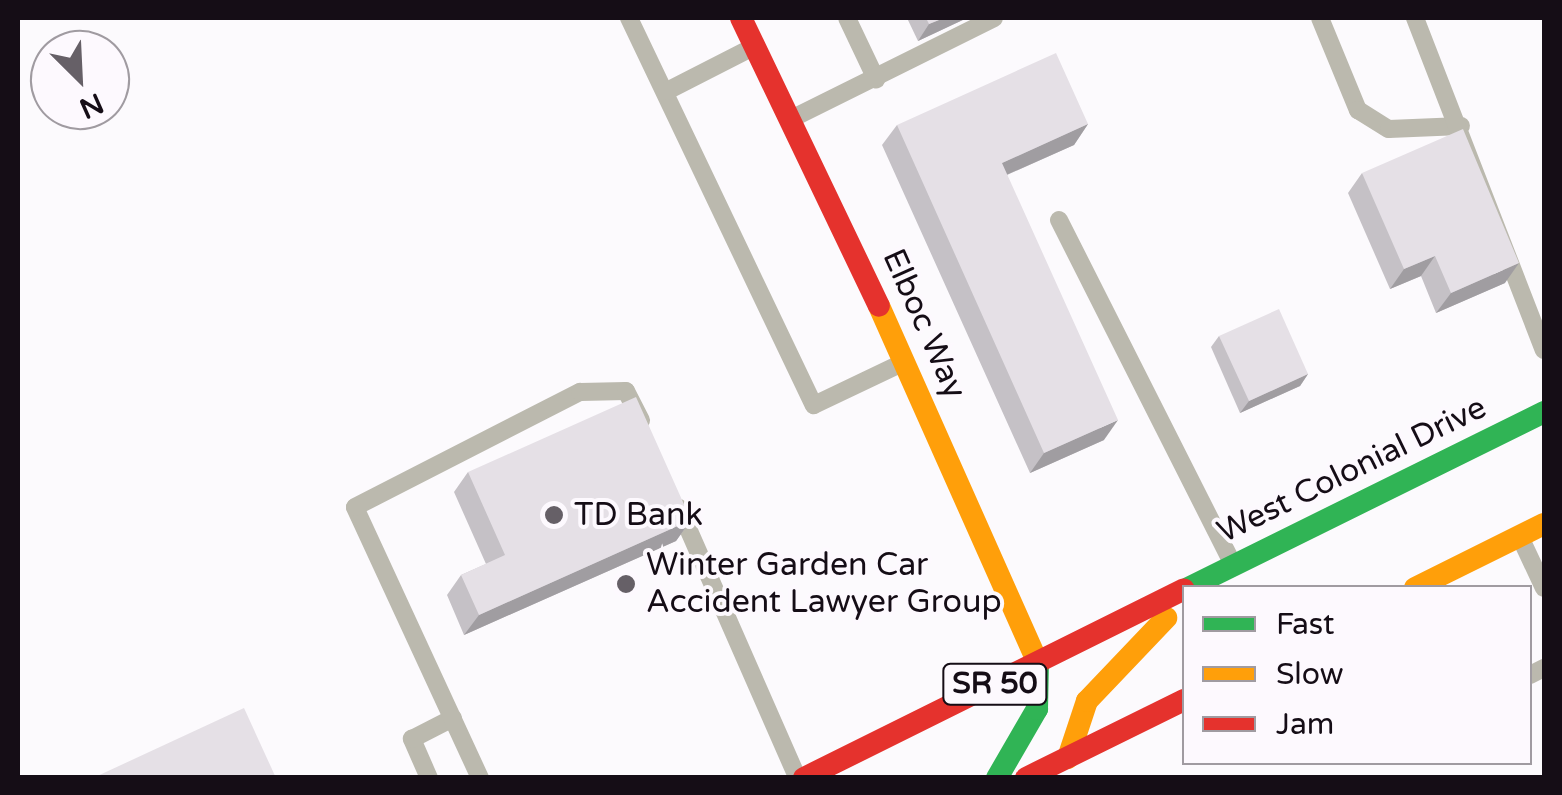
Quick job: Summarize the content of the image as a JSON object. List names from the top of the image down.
{
  "streets": {
    "main road": ["Elboc Way", "West Colonial Drive", "SR 50"]
  },
  "crossings": [
    ["Elboc Way", "West Colonial Drive"]
  ],
  "places": ["TD Bank", "Winter Garden Car Accident Lawyer Group"],
  "legend": ["Fast", "Slow", "Jam"],
  "north": "bottom right"
}
